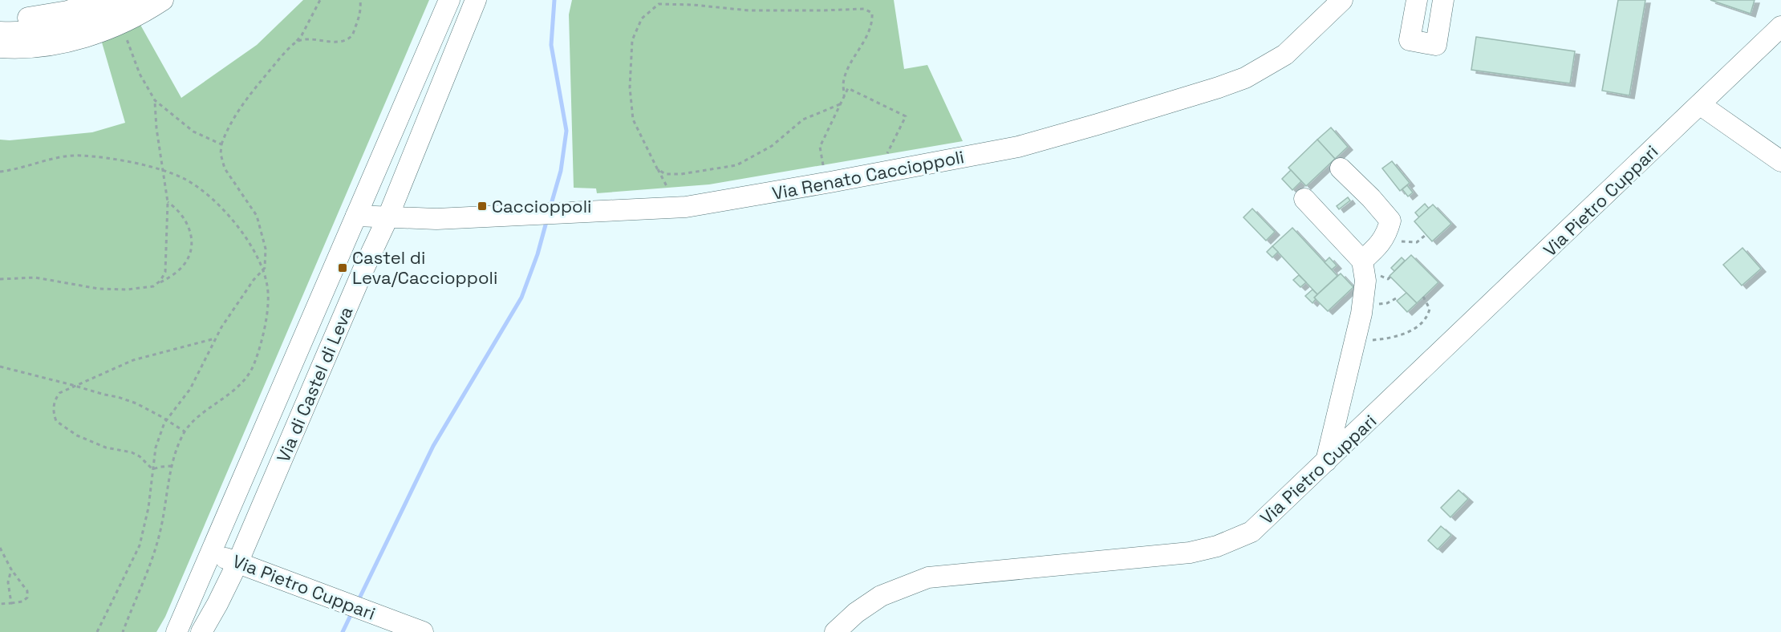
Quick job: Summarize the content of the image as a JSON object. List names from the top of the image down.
{
  "streets": {
    "street": ["Via Renato Caccioppoli", "Via Pietro Cuppari", "Via di Castel di Leva"]
  },
  "crossings": [
    ["Via Renato Caccioppoli", "Via di Castel di Leva"],
    ["Via Pietro Cuppari", "Via di Castel di Leva"]
  ],
  "places": {
    "transit": ["Caccioppoli", "Castel di Leva/Caccioppoli"]
  }
}
